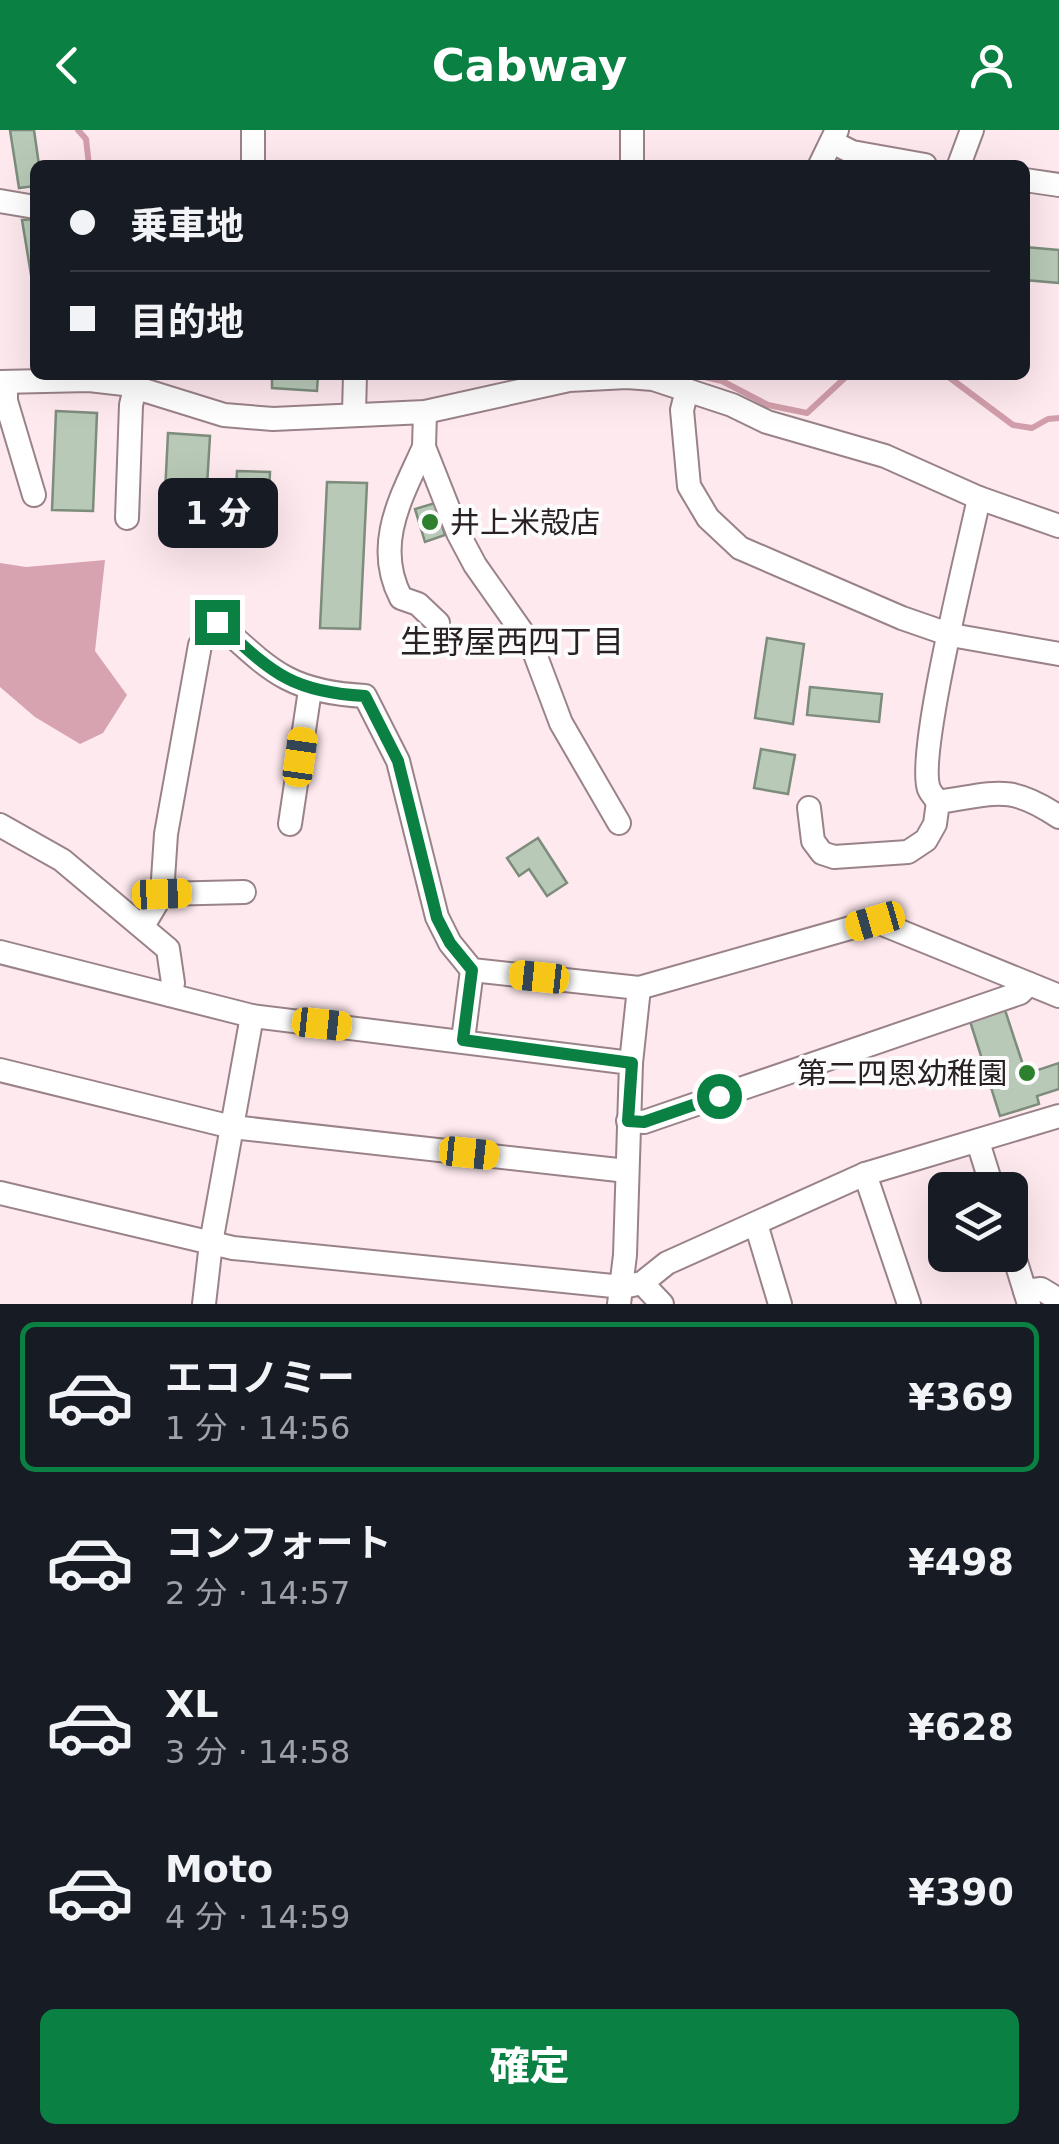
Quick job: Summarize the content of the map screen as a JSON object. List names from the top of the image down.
{
  "districts": ["生野屋西四丁目"],
  "places": ["井上米殻店", "第二四恩幼稚園"],
  "page": {
    "header": "Cabway",
    "banner": ["乗車地", "目的地"],
    "bubble": "1 分",
    "list": [
      {
        "name": "エコノミー",
        "note": "1 分 · 14:56",
        "value": "¥369"
      },
      {
        "name": "コンフォート",
        "note": "2 分 · 14:57",
        "value": "¥498"
      },
      {
        "name": "XL",
        "note": "3 分 · 14:58",
        "value": "¥628"
      },
      {
        "name": "Moto",
        "note": "4 分 · 14:59",
        "value": "¥390"
      }
    ],
    "buttons": "確定"
  }
}
